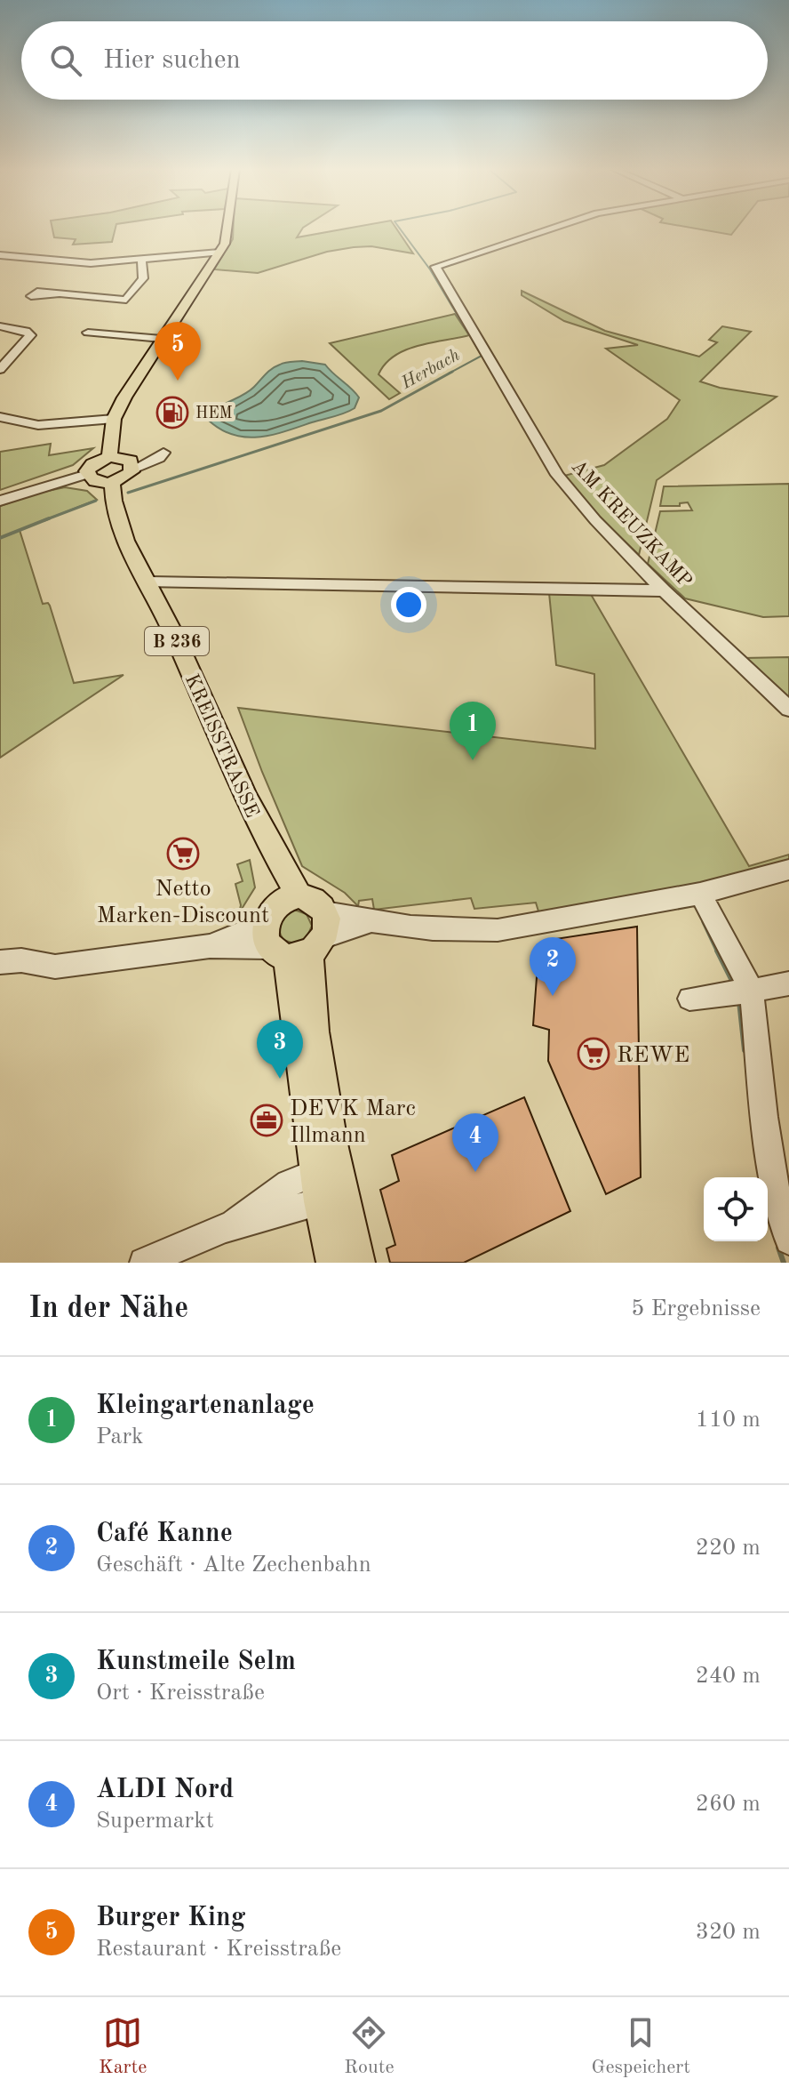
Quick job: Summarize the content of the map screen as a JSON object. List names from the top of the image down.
{
  "streets": {
    "main road": ["B 236", "KREISSTRASSE"],
    "street": ["AM KREUZKAMP"]
  },
  "water": ["Herbach"],
  "places": {
    "fuel station": ["HEM"],
    "supermarket": ["Netto Marken-Discount", "REWE"],
    "office": ["DEVK Marc Illmann"]
  },
  "page": {
    "search": "Hier suchen",
    "pins": [
      "5",
      "1",
      "2",
      "3",
      "4"
    ],
    "heading": ["In der Nähe", "5 Ergebnisse"],
    "list": [
      {
        "mark": "1",
        "name": "Kleingartenanlage",
        "note": "Park",
        "value": "110 m"
      },
      {
        "mark": "2",
        "name": "Café Kanne",
        "note": "Geschäft · Alte Zechenbahn",
        "value": "220 m"
      },
      {
        "mark": "3",
        "name": "Kunstmeile Selm",
        "note": "Ort · Kreisstraße",
        "value": "240 m"
      },
      {
        "mark": "4",
        "name": "ALDI Nord",
        "note": "Supermarkt",
        "value": "260 m"
      },
      {
        "mark": "5",
        "name": "Burger King",
        "note": "Restaurant · Kreisstraße",
        "value": "320 m"
      }
    ],
    "nav": ["Karte", "Route", "Gespeichert"]
  }
}
